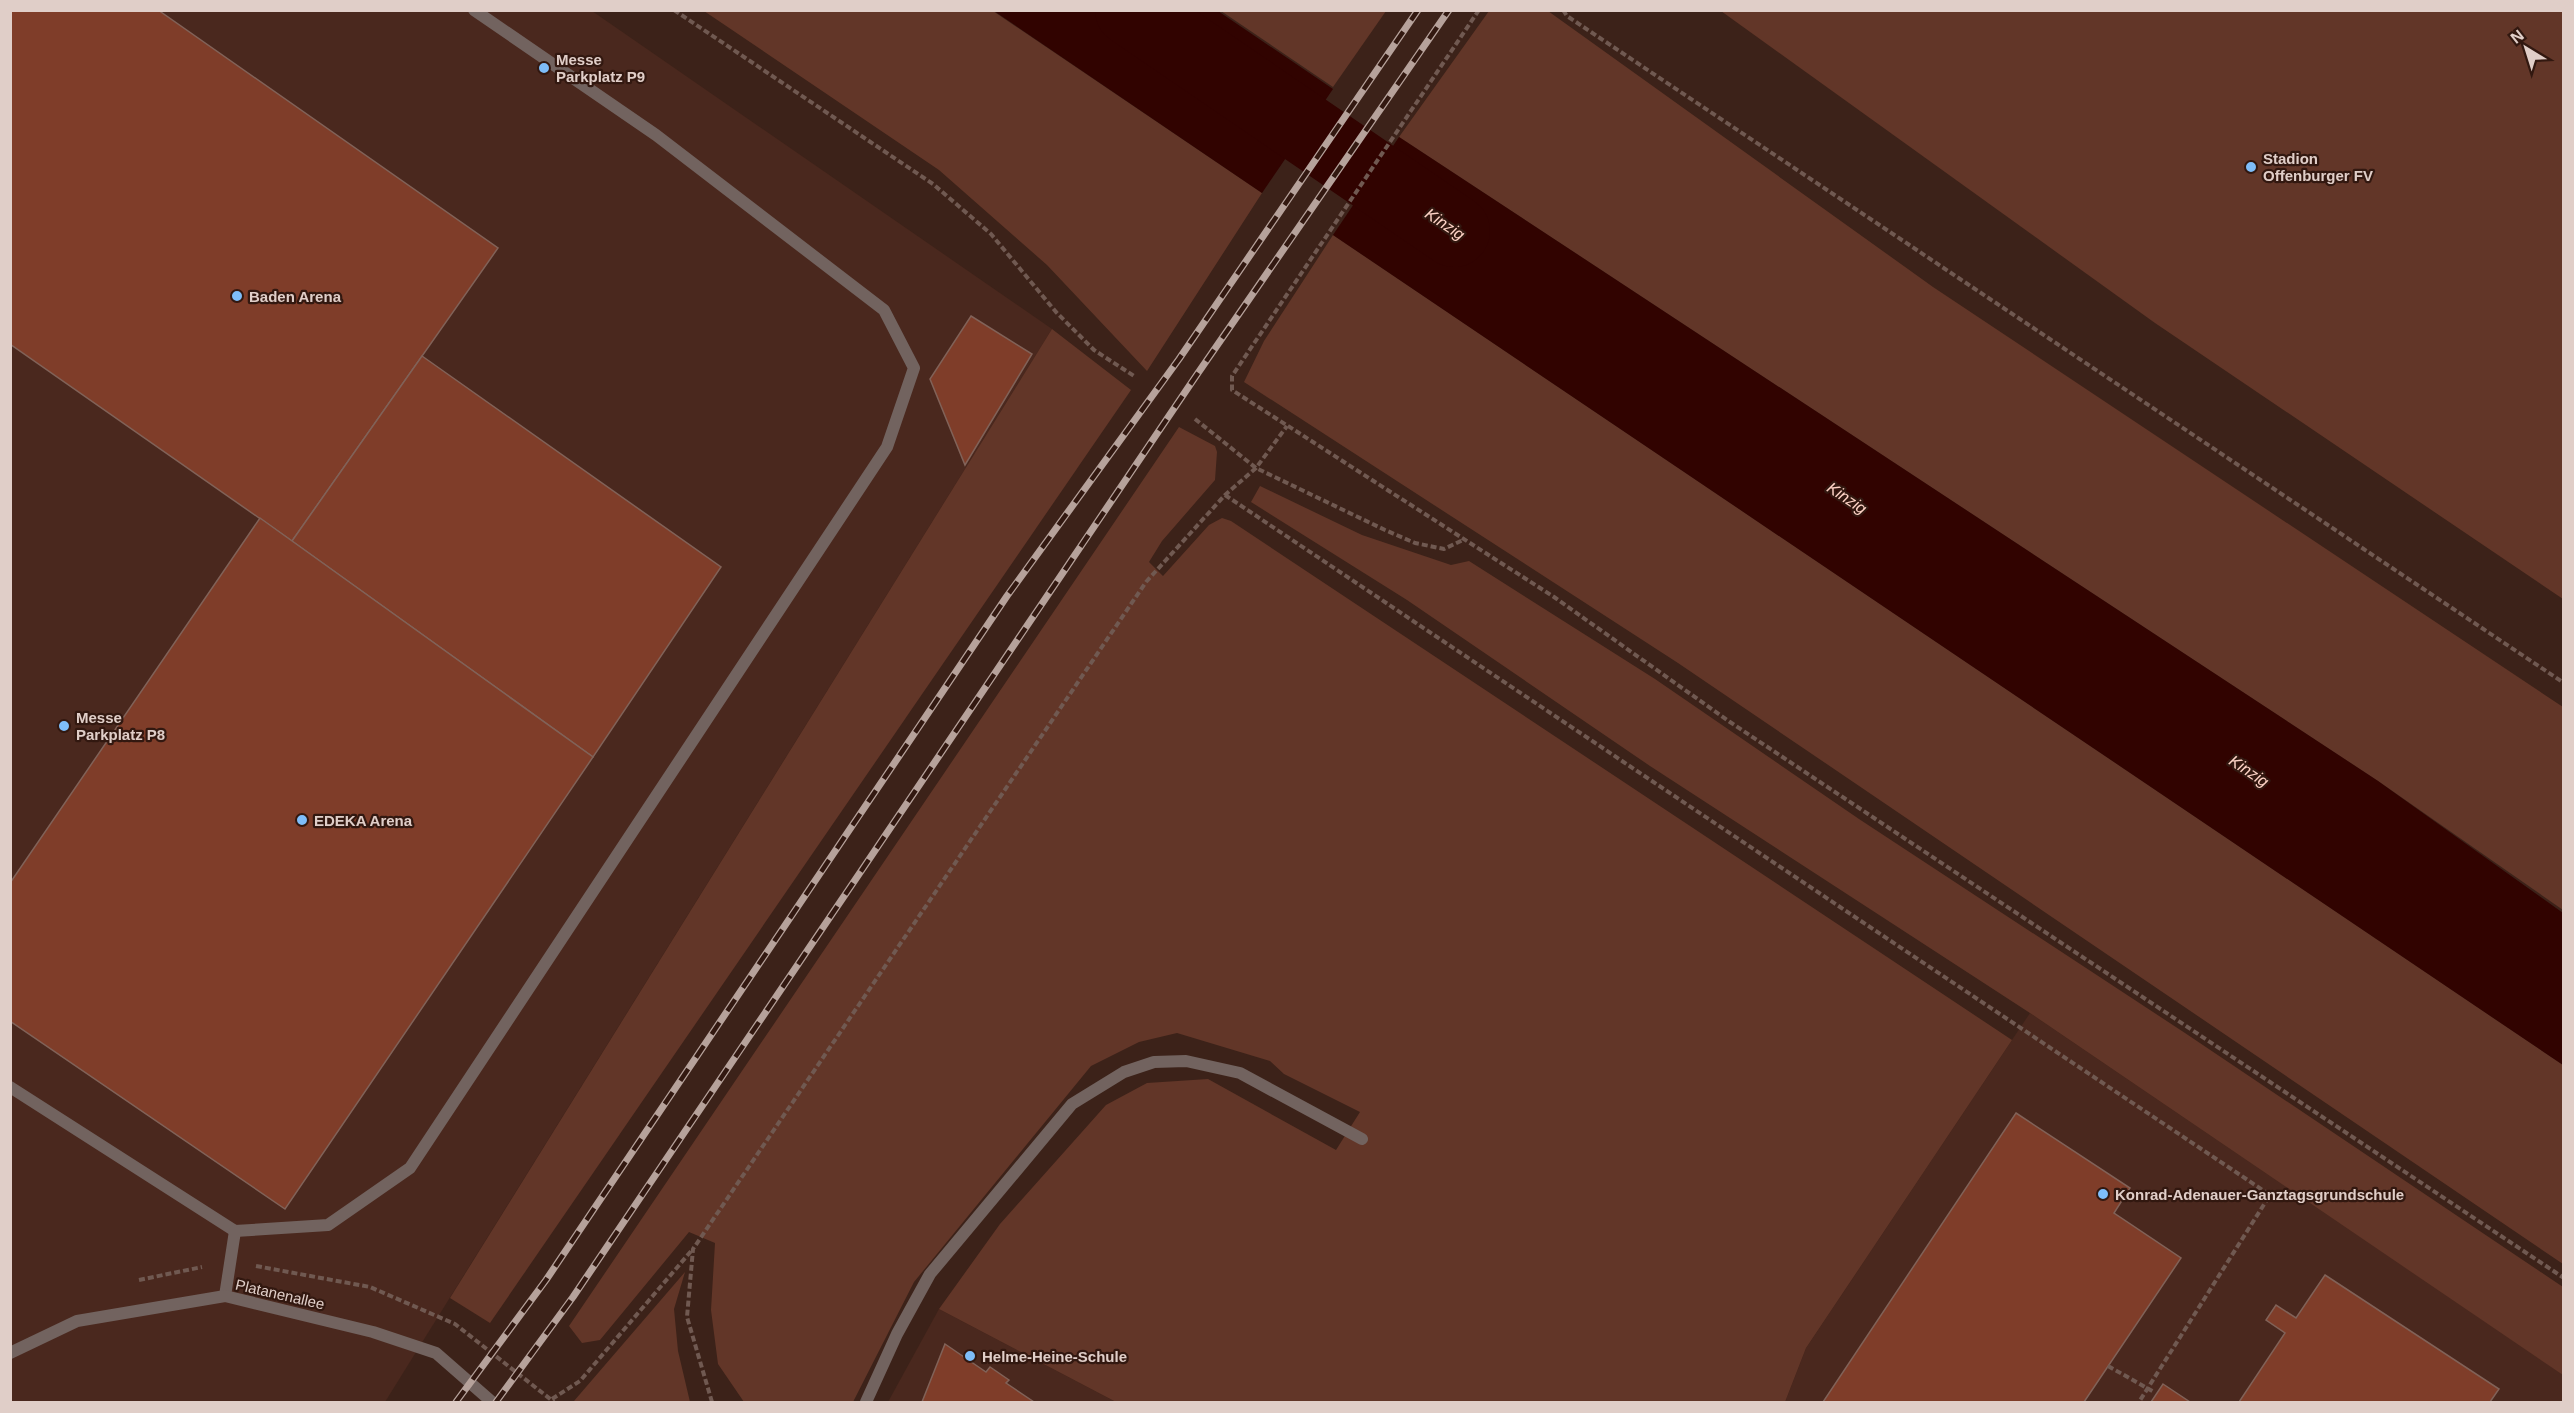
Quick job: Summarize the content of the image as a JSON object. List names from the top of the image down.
{
  "streets": {
    "street": ["Platanenallee"]
  },
  "water": ["Kinzig"],
  "places": [
    "Messe Parkplatz P9",
    "Stadion Offenburger FV",
    "Baden Arena",
    "Messe Parkplatz P8",
    "EDEKA Arena",
    "Konrad-Adenauer-Ganztagsgrundschule",
    "Helme-Heine-Schule"
  ],
  "north": "top left"
}
